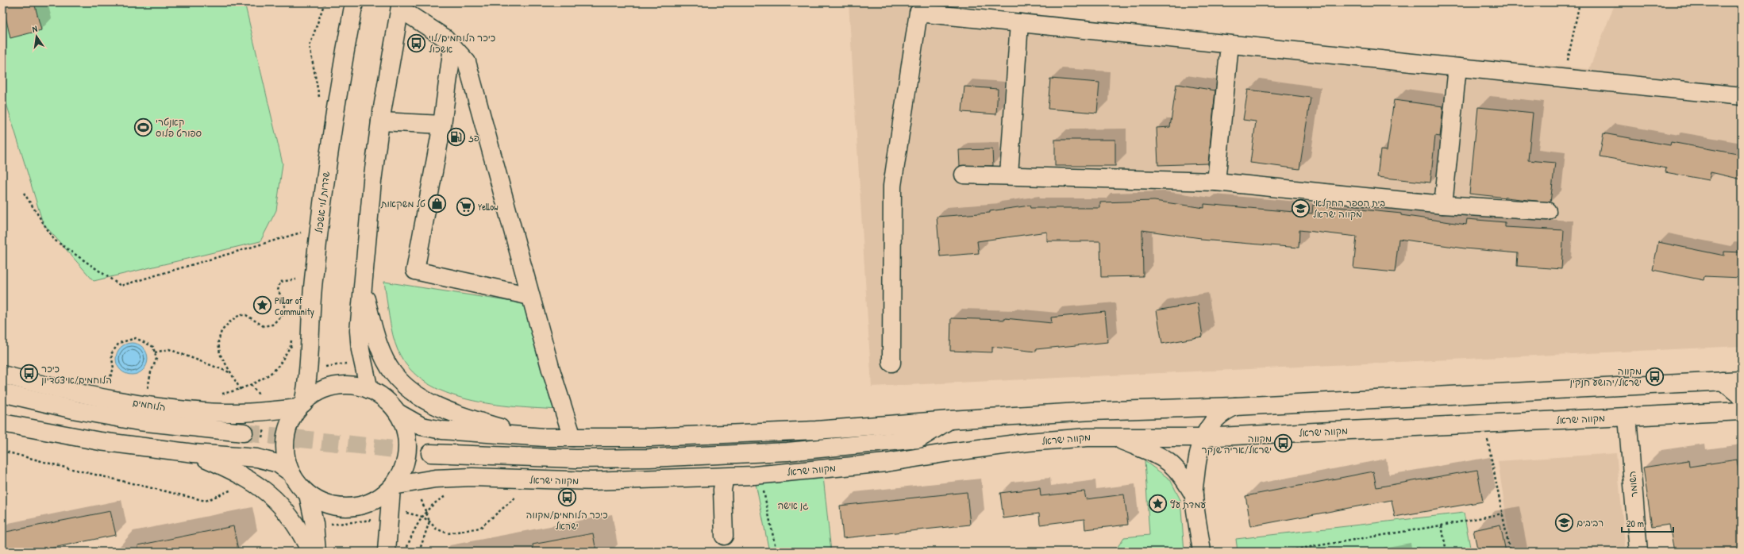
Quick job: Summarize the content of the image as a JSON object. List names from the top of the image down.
{
  "streets": {
    "main road": [
      "שדרות לוי אשכול",
      "הלוחמים",
      "מקווה ישראל",
      "השומר"
    ]
  },
  "crossings": [
    ["שדרות לוי אשכול", "הלוחמים"],
    ["מקווה ישראל", "השומר"]
  ],
  "parks": ["גן אישה"],
  "places": {
    "bus stop": [
      "כיכר הלוחמים/לוי אשכול",
      "כיכר הלוחמים/איצטדיון",
      "מקווה ישראל/יהושע חנקין",
      "מקווה ישראל/אריה שנקר",
      "כיכר הלוחמים/מקווה ישראל"
    ],
    "sports": ["קאנטרי ספורט פלוס"],
    "fuel station": ["פז"],
    "shop": ["טל משקאות"],
    "supermarket": ["Yellow"],
    "school or university": ["בית הספר החקלאי מקווה ישראל", "רביבים"],
    "place": ["Pillar of Community", "עמדת עץ"]
  },
  "scale_bar": "20 m",
  "north": "top"
}
